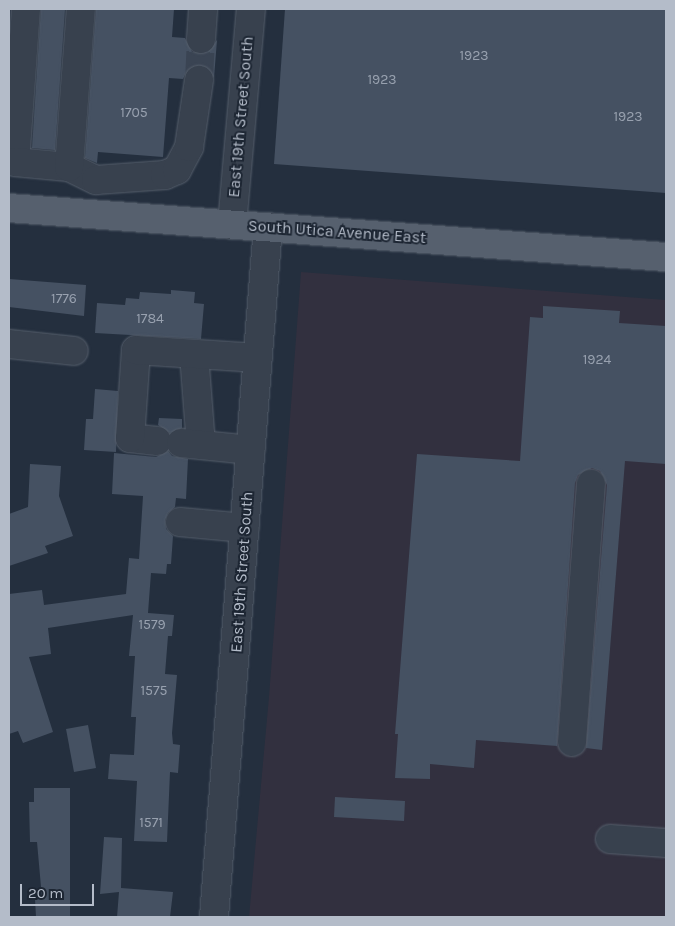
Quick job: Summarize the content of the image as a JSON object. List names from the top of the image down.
{
  "streets": {
    "main road": ["South Utica Avenue East"],
    "street": ["East 19th Street South"]
  },
  "crossings": [
    ["East 19th Street South", "South Utica Avenue East"]
  ],
  "house_numbers": [
    "1923",
    "1923",
    "1705",
    "1923",
    "1776",
    "1784",
    "1924",
    "1579",
    "1575",
    "1571"
  ],
  "scale_bar": "20 m"
}
